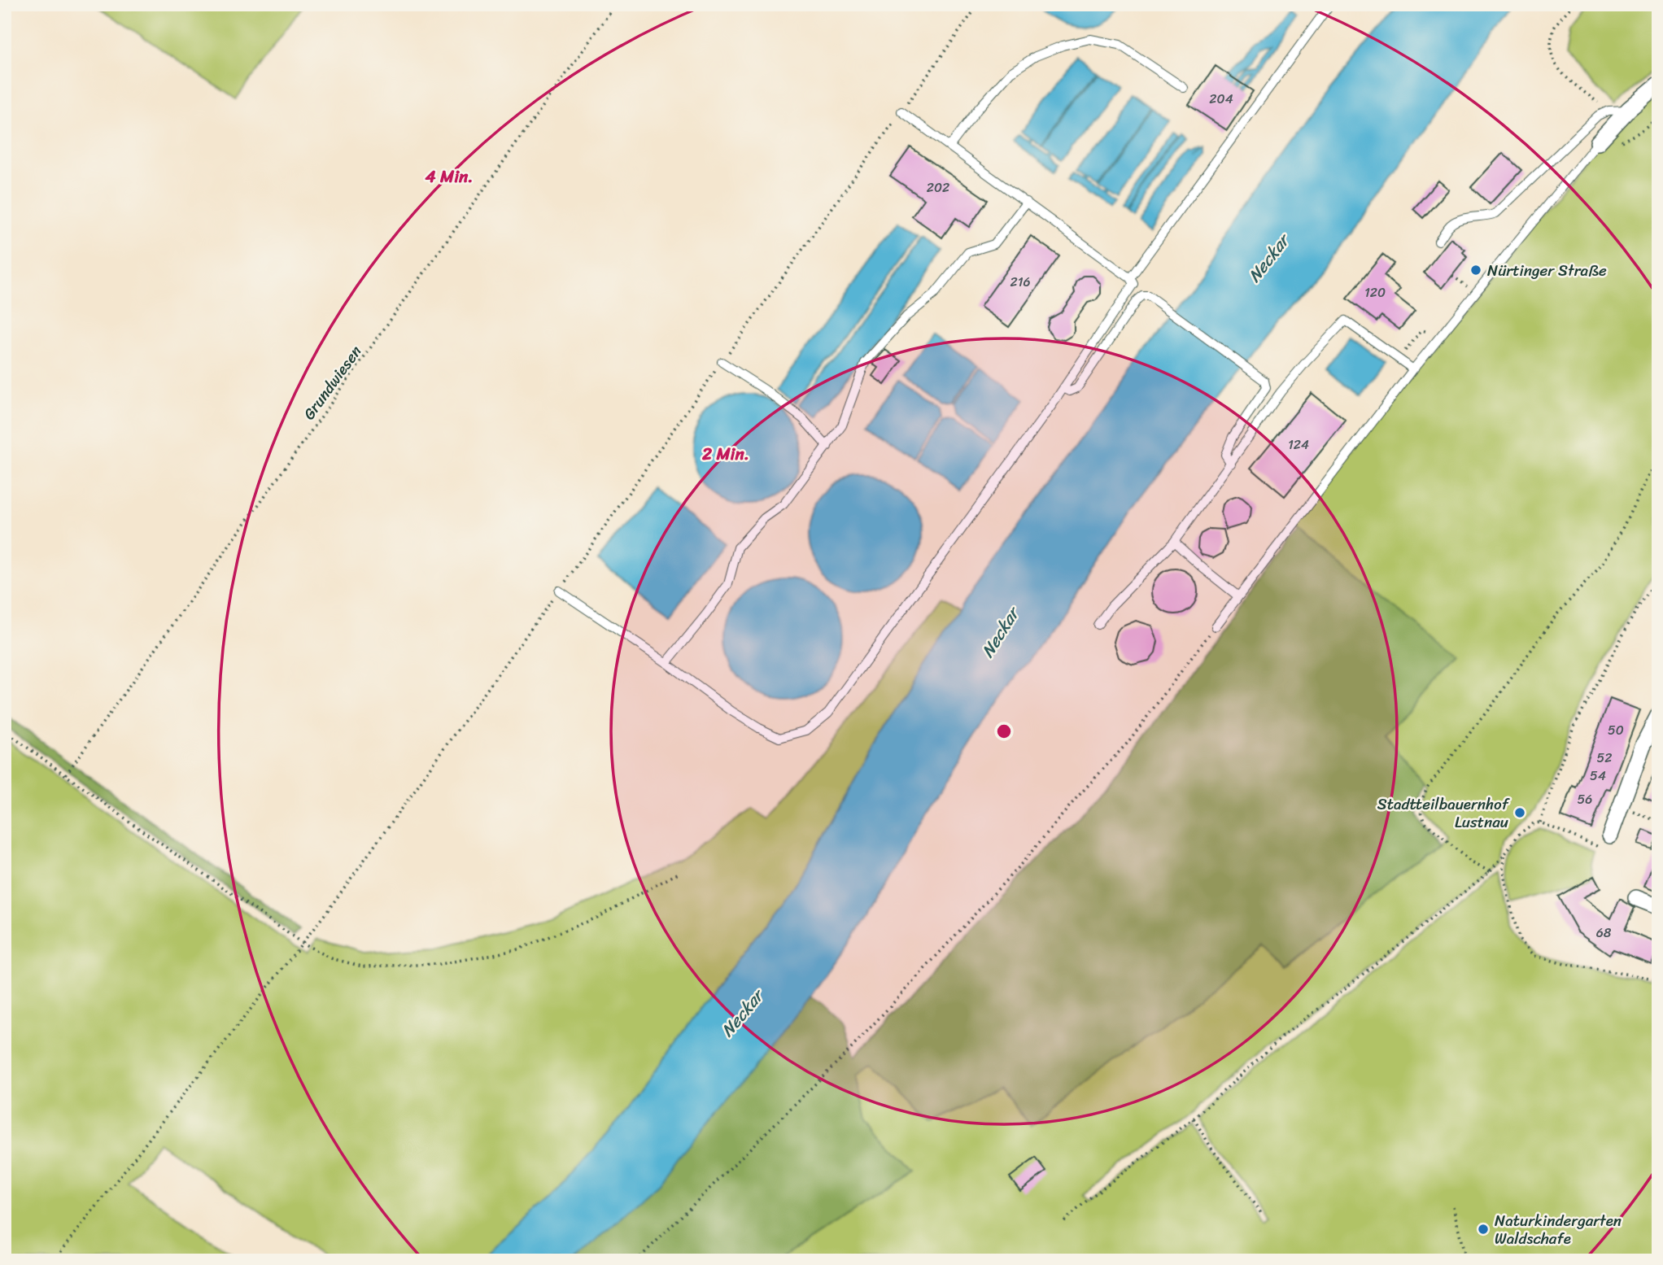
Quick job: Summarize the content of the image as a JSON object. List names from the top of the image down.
{
  "streets": {
    "path": ["Grundwiesen"]
  },
  "water": ["Neckar"],
  "places": ["Nürtinger Straße", "Stadtteilbauernhof Lustnau", "Naturkindergarten Waldschafe"],
  "house_numbers": [
    "204",
    "202",
    "216",
    "120",
    "124",
    "50",
    "52",
    "54",
    "56",
    "68"
  ],
  "rings": ["4 Min.", "2 Min."]
}
